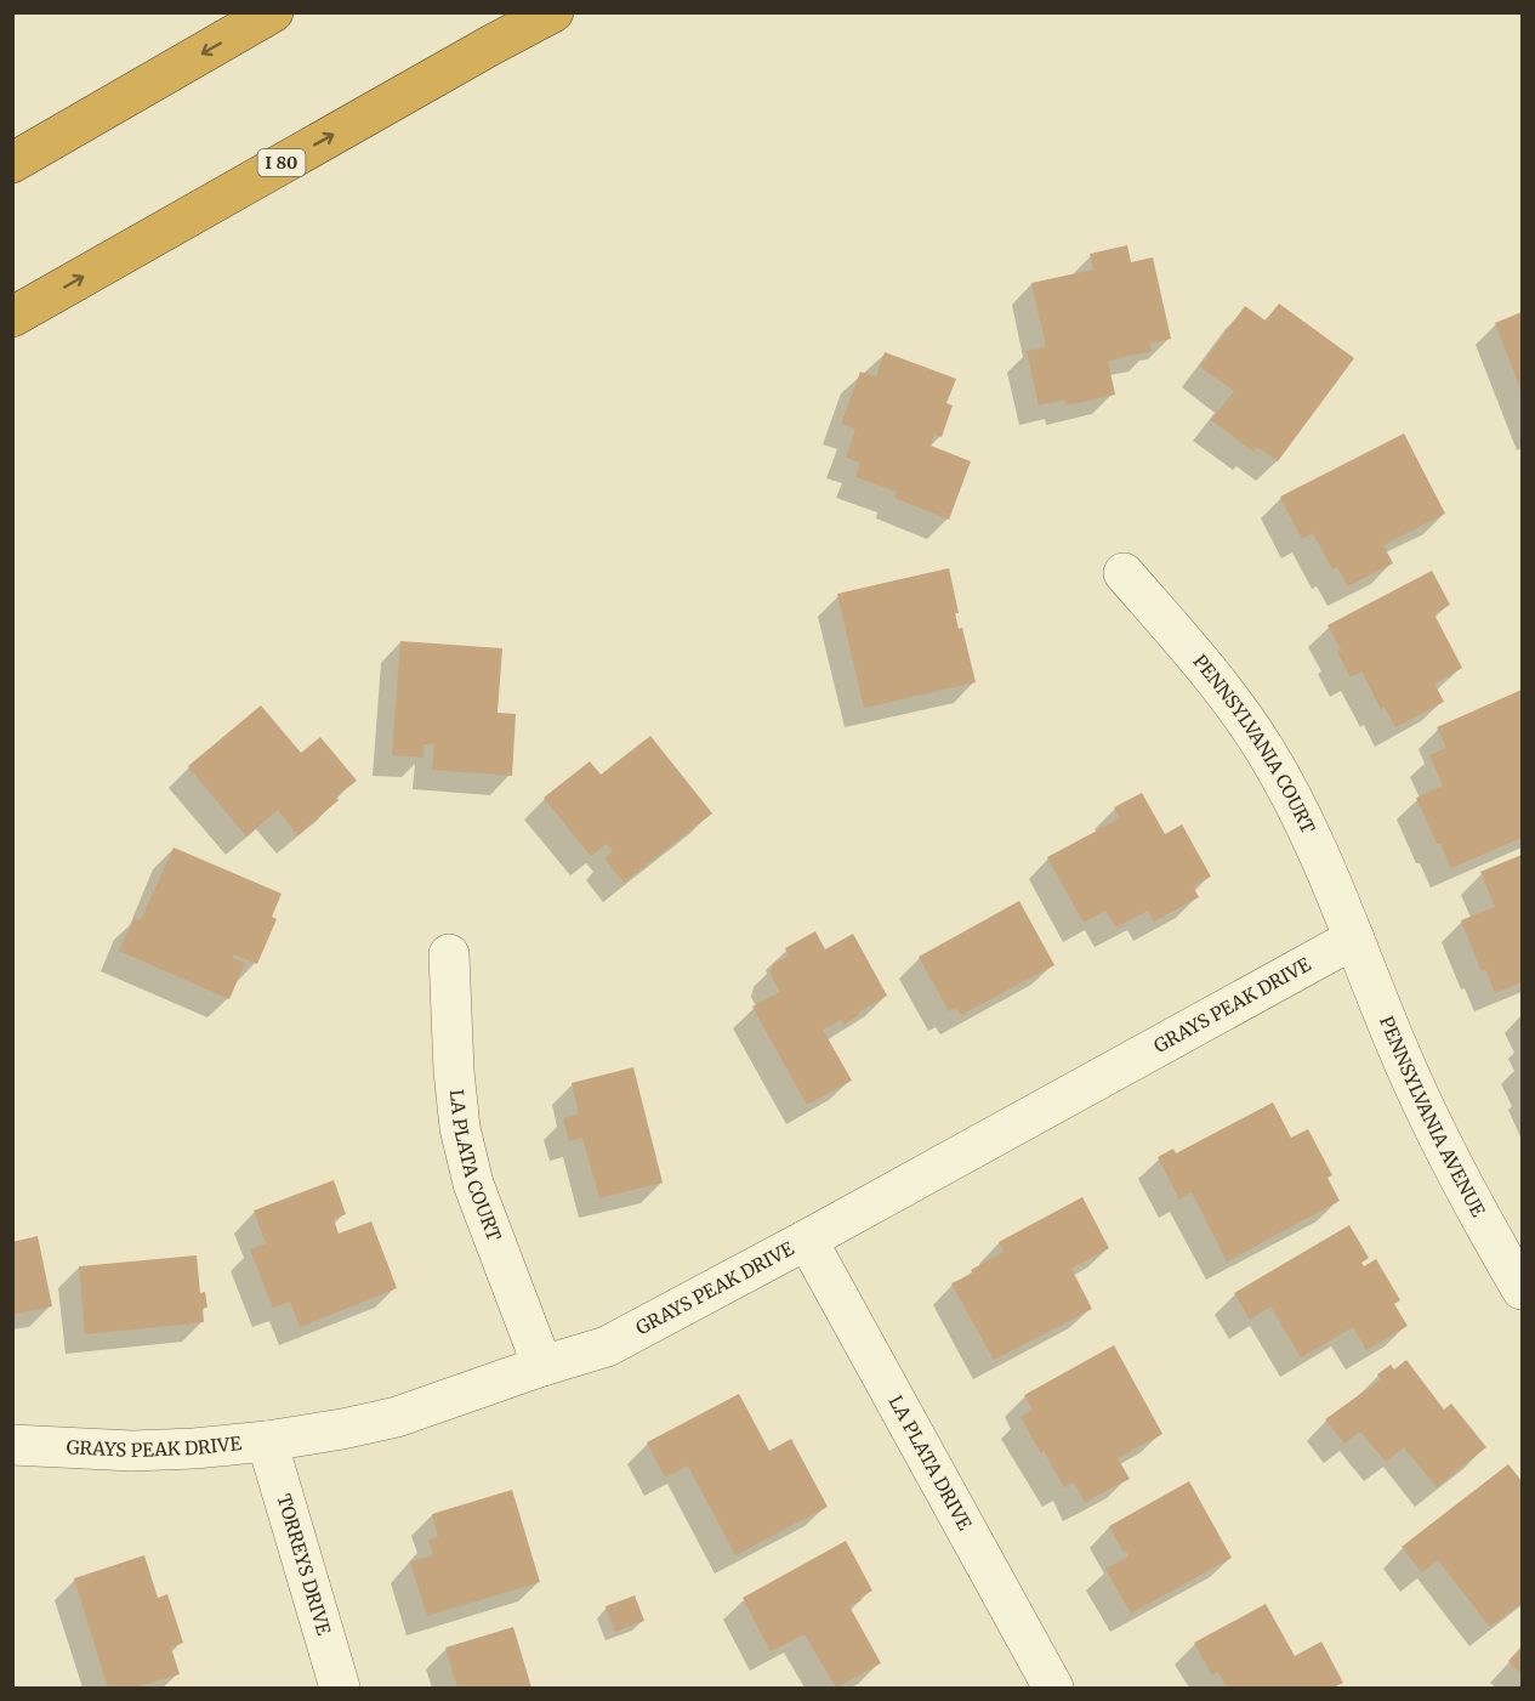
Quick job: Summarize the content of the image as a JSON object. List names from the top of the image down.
{
  "streets": {
    "highway": ["I 80"],
    "street": [
      "PENNSYLVANIA COURT",
      "GRAYS PEAK DRIVE",
      "PENNSYLVANIA AVENUE",
      "LA PLATA COURT",
      "LA PLATA DRIVE",
      "TORREYS DRIVE"
    ]
  },
  "crossings": [
    ["PENNSYLVANIA COURT", "GRAYS PEAK DRIVE"],
    ["PENNSYLVANIA COURT", "PENNSYLVANIA AVENUE"],
    ["GRAYS PEAK DRIVE", "PENNSYLVANIA AVENUE"],
    ["GRAYS PEAK DRIVE", "LA PLATA COURT"],
    ["GRAYS PEAK DRIVE", "LA PLATA DRIVE"],
    ["GRAYS PEAK DRIVE", "TORREYS DRIVE"]
  ]
}
